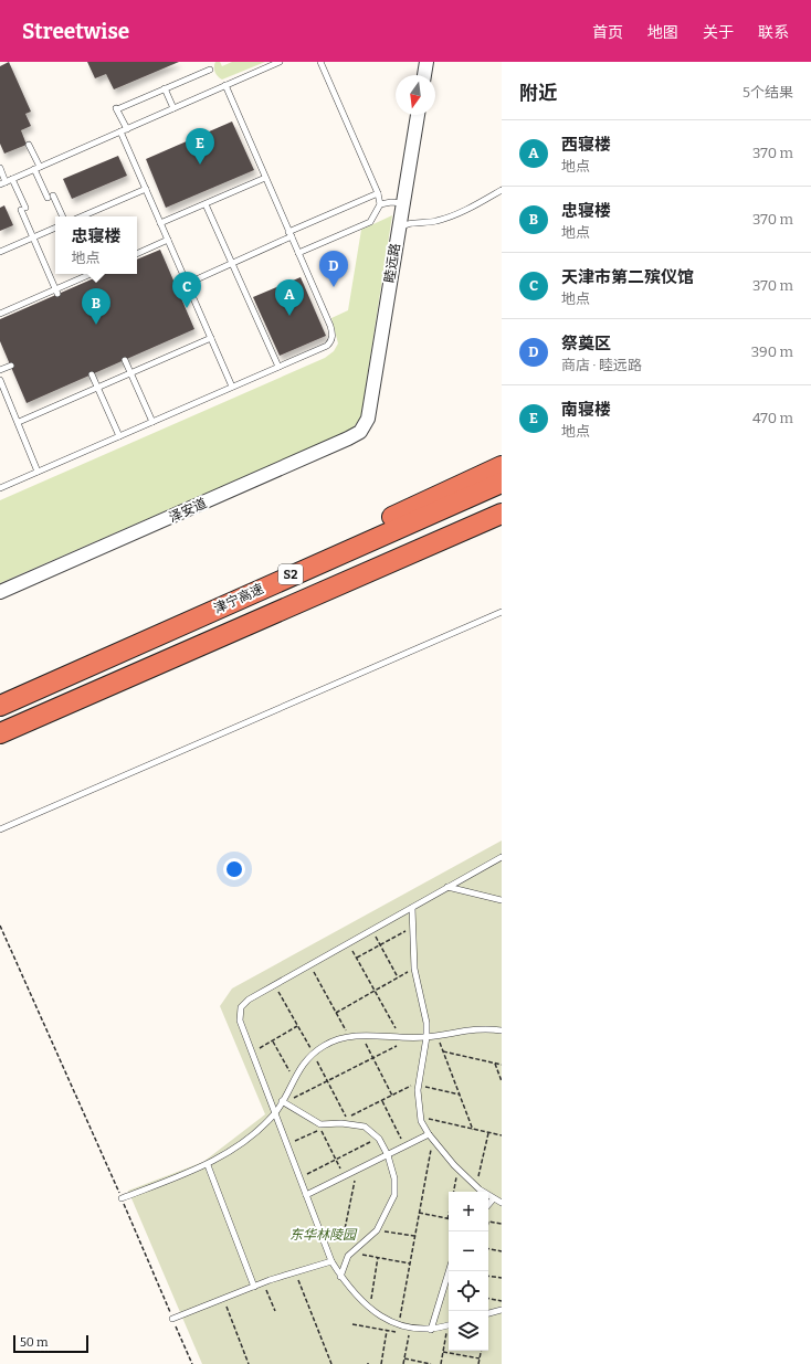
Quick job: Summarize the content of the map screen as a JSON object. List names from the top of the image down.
{
  "streets": {
    "highway": ["S2", "津宁高速"],
    "street": ["睦远路", "泽安道"]
  },
  "crossings": [
    ["睦远路", "泽安道"]
  ],
  "parks": ["东华林陵园"],
  "scale_bar": "50 m",
  "north": "bottom",
  "page": {
    "header": "Streetwise",
    "nav": [
      "首页",
      "地图",
      "关于",
      "联系"
    ],
    "heading": ["附近", "5个结果"],
    "list": [
      {
        "mark": "A",
        "name": "西寝楼",
        "note": "地点",
        "value": "370 m"
      },
      {
        "mark": "B",
        "name": "忠寝楼",
        "note": "地点",
        "value": "370 m"
      },
      {
        "mark": "C",
        "name": "天津市第二殡仪馆",
        "note": "地点",
        "value": "370 m"
      },
      {
        "mark": "D",
        "name": "祭奠区",
        "note": "商店 · 睦远路",
        "value": "390 m"
      },
      {
        "mark": "E",
        "name": "南寝楼",
        "note": "地点",
        "value": "470 m"
      }
    ],
    "pins": [
      "E",
      "D",
      "C",
      "A",
      "B"
    ],
    "popup": ["忠寝楼", "地点"],
    "map_buttons": ["+", "−"],
    "scale": "50 m"
  }
}
